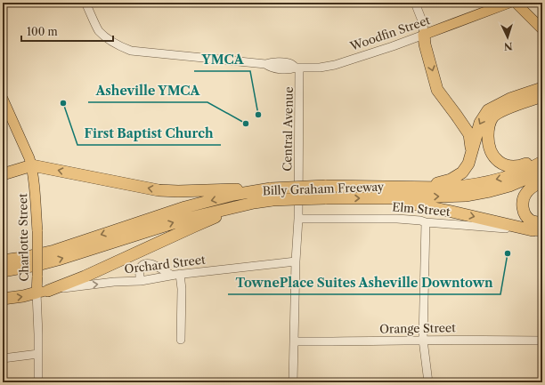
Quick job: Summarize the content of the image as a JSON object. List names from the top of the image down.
{
  "streets": {
    "highway": ["Billy Graham Freeway"],
    "main road": ["Woodfin Street", "Charlotte Street", "Orchard Street"],
    "street": ["Central Avenue", "Elm Street", "Orange Street"]
  },
  "crossings": [
    ["Woodfin Street", "Central Avenue"],
    ["Central Avenue", "Elm Street"],
    ["Central Avenue", "Orchard Street"],
    ["Central Avenue", "Orange Street"],
    ["Charlotte Street", "Orchard Street"]
  ],
  "one_way": ["Orchard Street"],
  "places": [
    "First Baptist Church",
    "YMCA",
    "Asheville YMCA",
    "TownePlace Suites Asheville Downtown"
  ],
  "scale_bar": "100 m",
  "north": "bottom"
}
